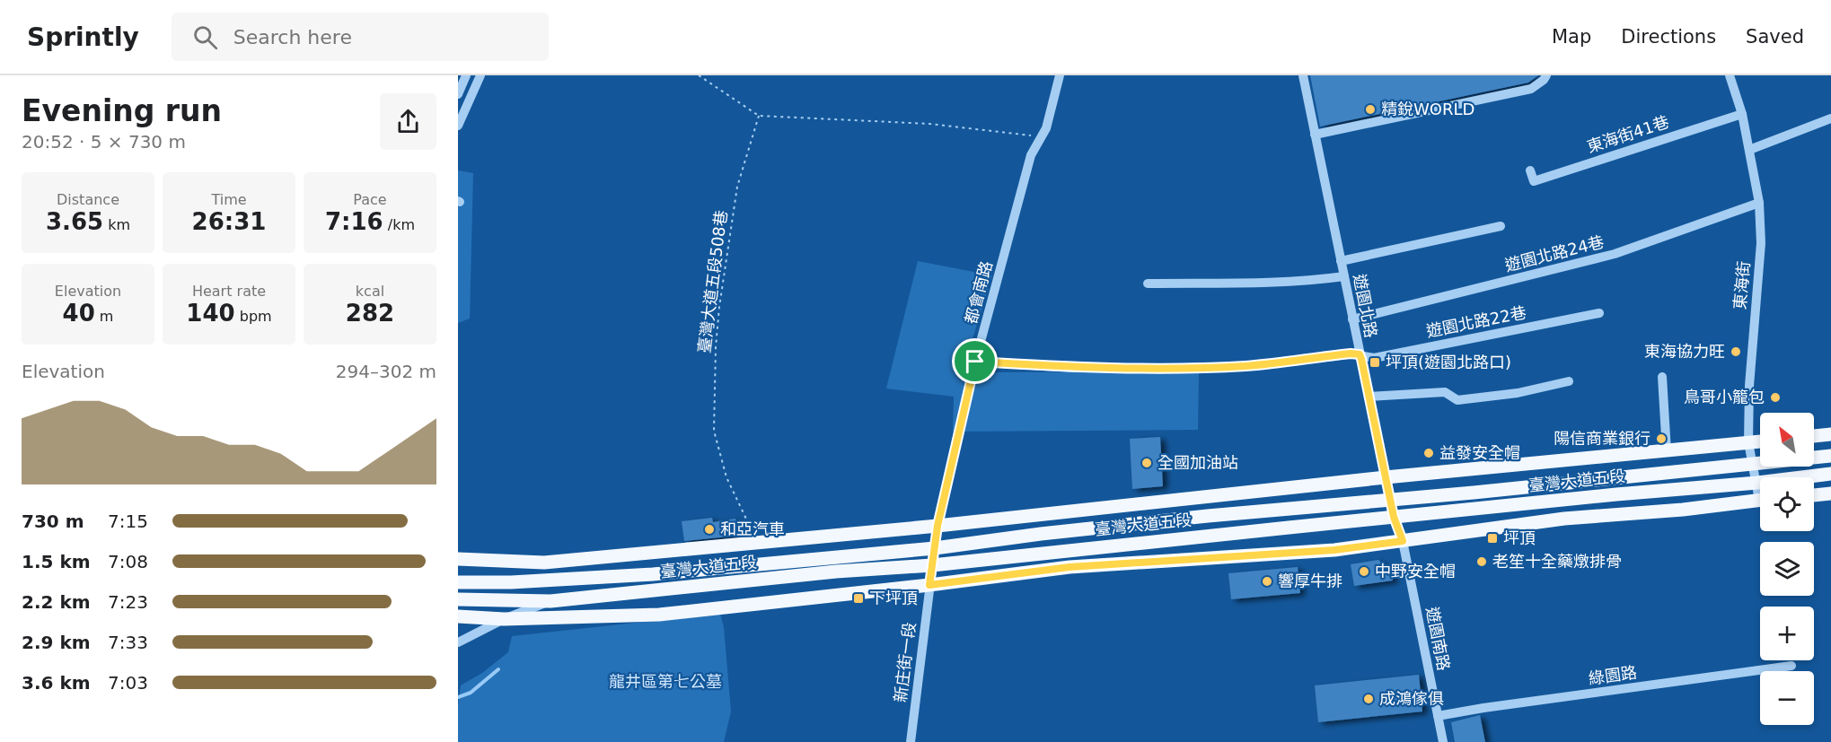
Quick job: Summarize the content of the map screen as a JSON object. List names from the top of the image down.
{
  "streets": {
    "main road": ["臺灣大道五段"],
    "street": [
      "東海街41巷",
      "遊園北路24巷",
      "東海街",
      "都會南路",
      "遊園北路",
      "遊園北路22巷",
      "遊園南路",
      "新庄街一段",
      "綠園路"
    ],
    "path": ["臺灣大道五段508巷"]
  },
  "crossings": [
    ["東海街41巷", "東海街"],
    ["遊園北路24巷", "東海街"],
    ["遊園北路24巷", "遊園北路"],
    ["臺灣大道五段508巷", "臺灣大道五段"],
    ["東海街", "臺灣大道五段"],
    ["都會南路", "遊園北路22巷"],
    ["都會南路", "臺灣大道五段"],
    ["都會南路", "新庄街一段"],
    ["遊園北路", "遊園北路22巷"],
    ["遊園北路", "臺灣大道五段"],
    ["遊園北路", "遊園南路"],
    ["遊園南路", "綠園路"]
  ],
  "parks": ["龍井區第七公墓"],
  "places": {
    "other": [
      "精銳WORLD",
      "東海協力旺",
      "鳥哥小籠包",
      "陽信商業銀行",
      "益發安全帽",
      "全國加油站",
      "和亞汽車",
      "老笙十全藥燉排骨",
      "中野安全帽",
      "響厚牛排",
      "成鴻傢俱"
    ],
    "transit": ["坪頂(遊園北路口)", "坪頂", "下坪頂"]
  },
  "north": "top left",
  "page": {
    "header": "Sprintly",
    "search": "Search here",
    "nav": ["Map", "Directions", "Saved"],
    "heading": ["Evening run", "20:52 · 5 × 730 m"],
    "stats": [
      ["Distance", "3.65 km"],
      ["Time", "26:31"],
      ["Pace", "7:16 /km"],
      ["Elevation", "40 m"],
      ["Heart rate", "140 bpm"],
      ["kcal", "282"]
    ],
    "chart": ["Elevation", "294–302 m"],
    "map_buttons": ["+", "−"],
    "list": [
      {
        "name": "730 m",
        "note": "7:15"
      },
      {
        "name": "1.5 km",
        "note": "7:08"
      },
      {
        "name": "2.2 km",
        "note": "7:23"
      },
      {
        "name": "2.9 km",
        "note": "7:33"
      },
      {
        "name": "3.6 km",
        "note": "7:03"
      }
    ]
  }
}
